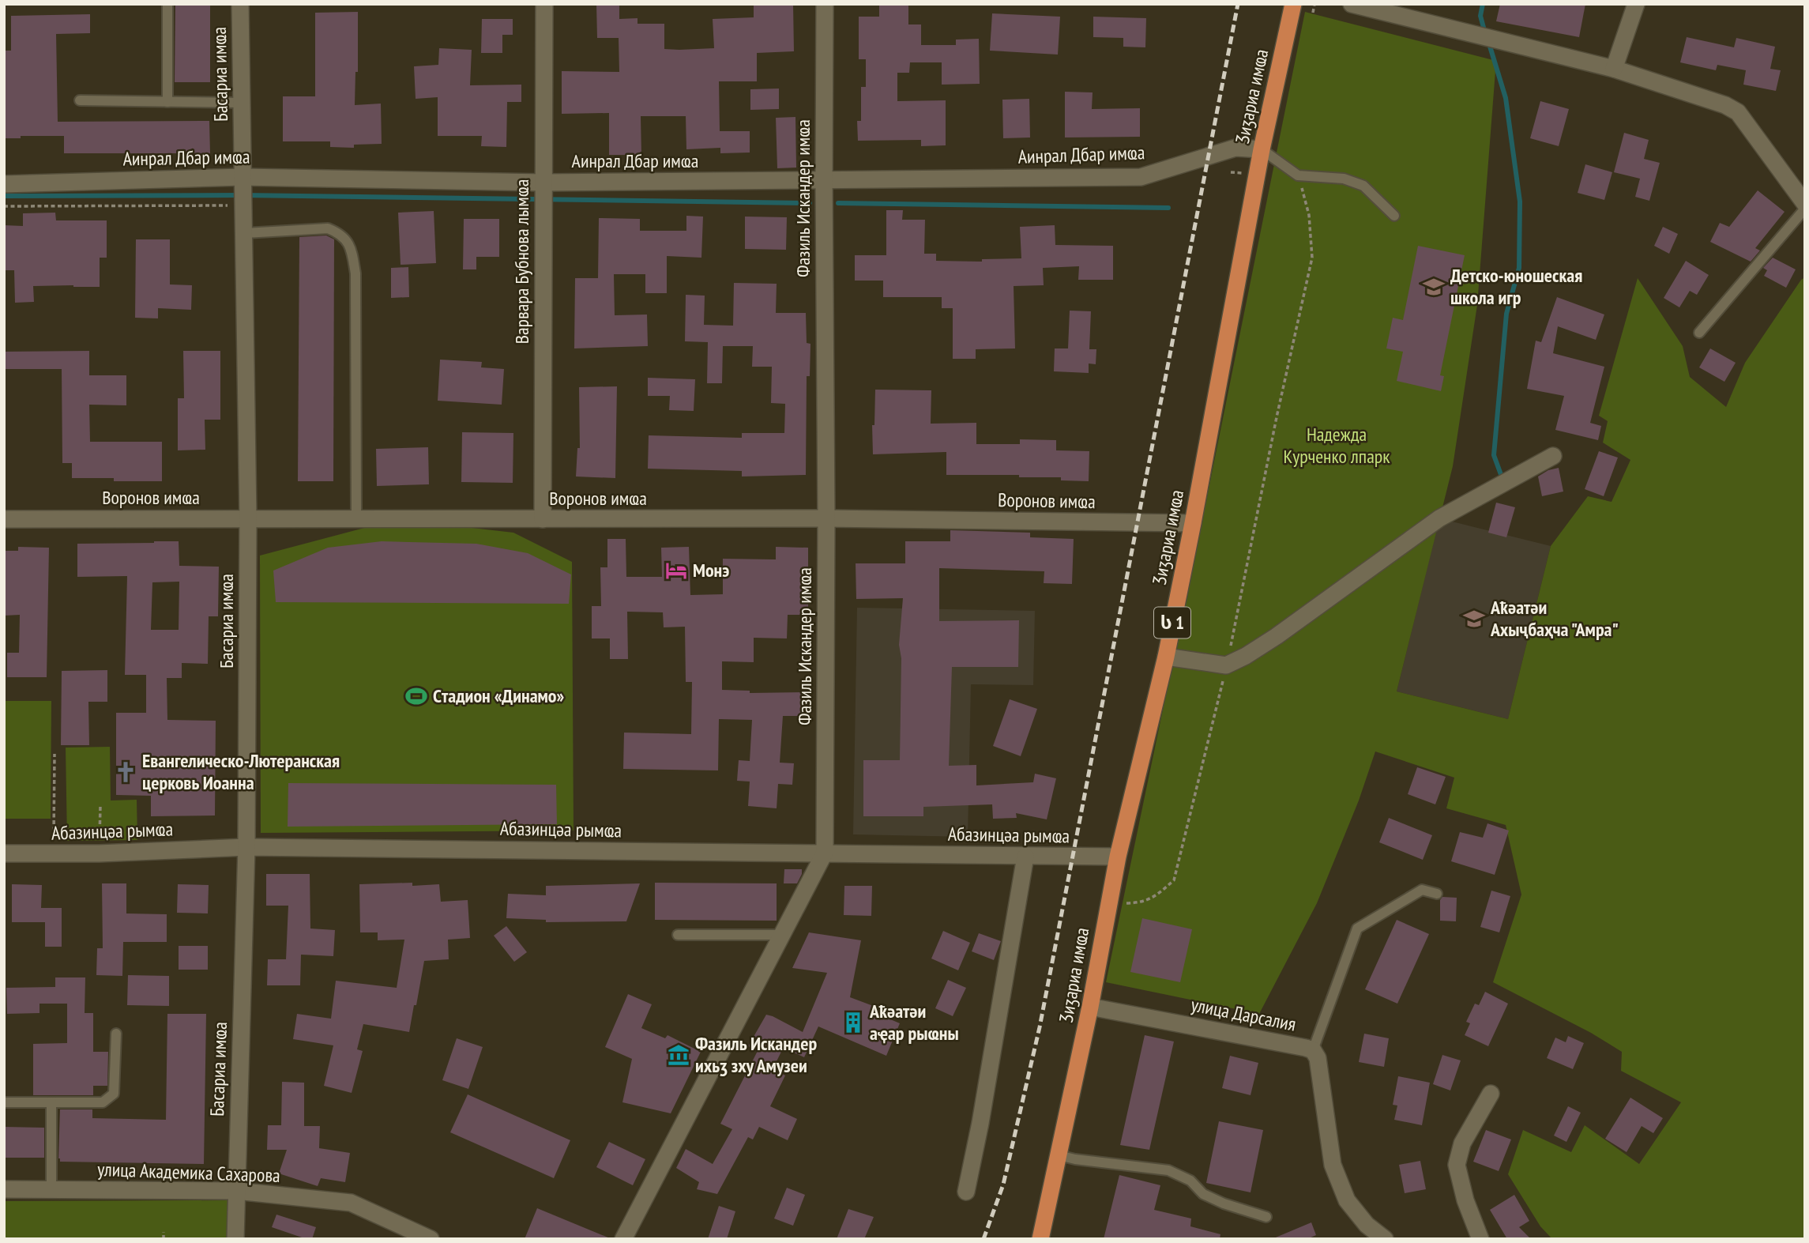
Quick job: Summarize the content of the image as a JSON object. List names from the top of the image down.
{
  "streets": {
    "highway": ["Ӡиӡариа имҩа", "ს 1"],
    "street": [
      "Басариа имҩа",
      "Аинрал Дбар имҩа",
      "Фазиль Искандер имҩа",
      "Варвара Бубнова лымҩа",
      "Воронов имҩа",
      "Абазинцәа рымҩа",
      "улица Дарсалия",
      "улица Академика Сахарова"
    ]
  },
  "crossings": [
    ["Басариа имҩа", "Аинрал Дбар имҩа"],
    ["Басариа имҩа", "Воронов имҩа"],
    ["Басариа имҩа", "Абазинцәа рымҩа"],
    ["Басариа имҩа", "улица Академика Сахарова"],
    ["Ӡиӡариа имҩа", "Аинрал Дбар имҩа"],
    ["Ӡиӡариа имҩа", "Воронов имҩа"],
    ["Ӡиӡариа имҩа", "Абазинцәа рымҩа"],
    ["Ӡиӡариа имҩа", "улица Дарсалия"],
    ["Аинрал Дбар имҩа", "Фазиль Искандер имҩа"],
    ["Аинрал Дбар имҩа", "Варвара Бубнова лымҩа"],
    ["Фазиль Искандер имҩа", "Воронов имҩа"],
    ["Фазиль Искандер имҩа", "Абазинцәа рымҩа"],
    ["Варвара Бубнова лымҩа", "Воронов имҩа"]
  ],
  "parks": ["Надежда Курченко лпарк"],
  "places": {
    "school or university": ["Детско-юношеская школа игр", "Аҟәатәи Ахыҷбаҳча \"Амра\""],
    "hotel": ["Монэ"],
    "sports": ["Cтадион «Динамо»"],
    "church": ["Евангелическо-Лютеранская церковь Иоанна"],
    "building": ["Аҟәатәи аҿар рыҩны"],
    "museum": ["Фазиль Искандер ихьӡ зху Амузеи"]
  }
}
